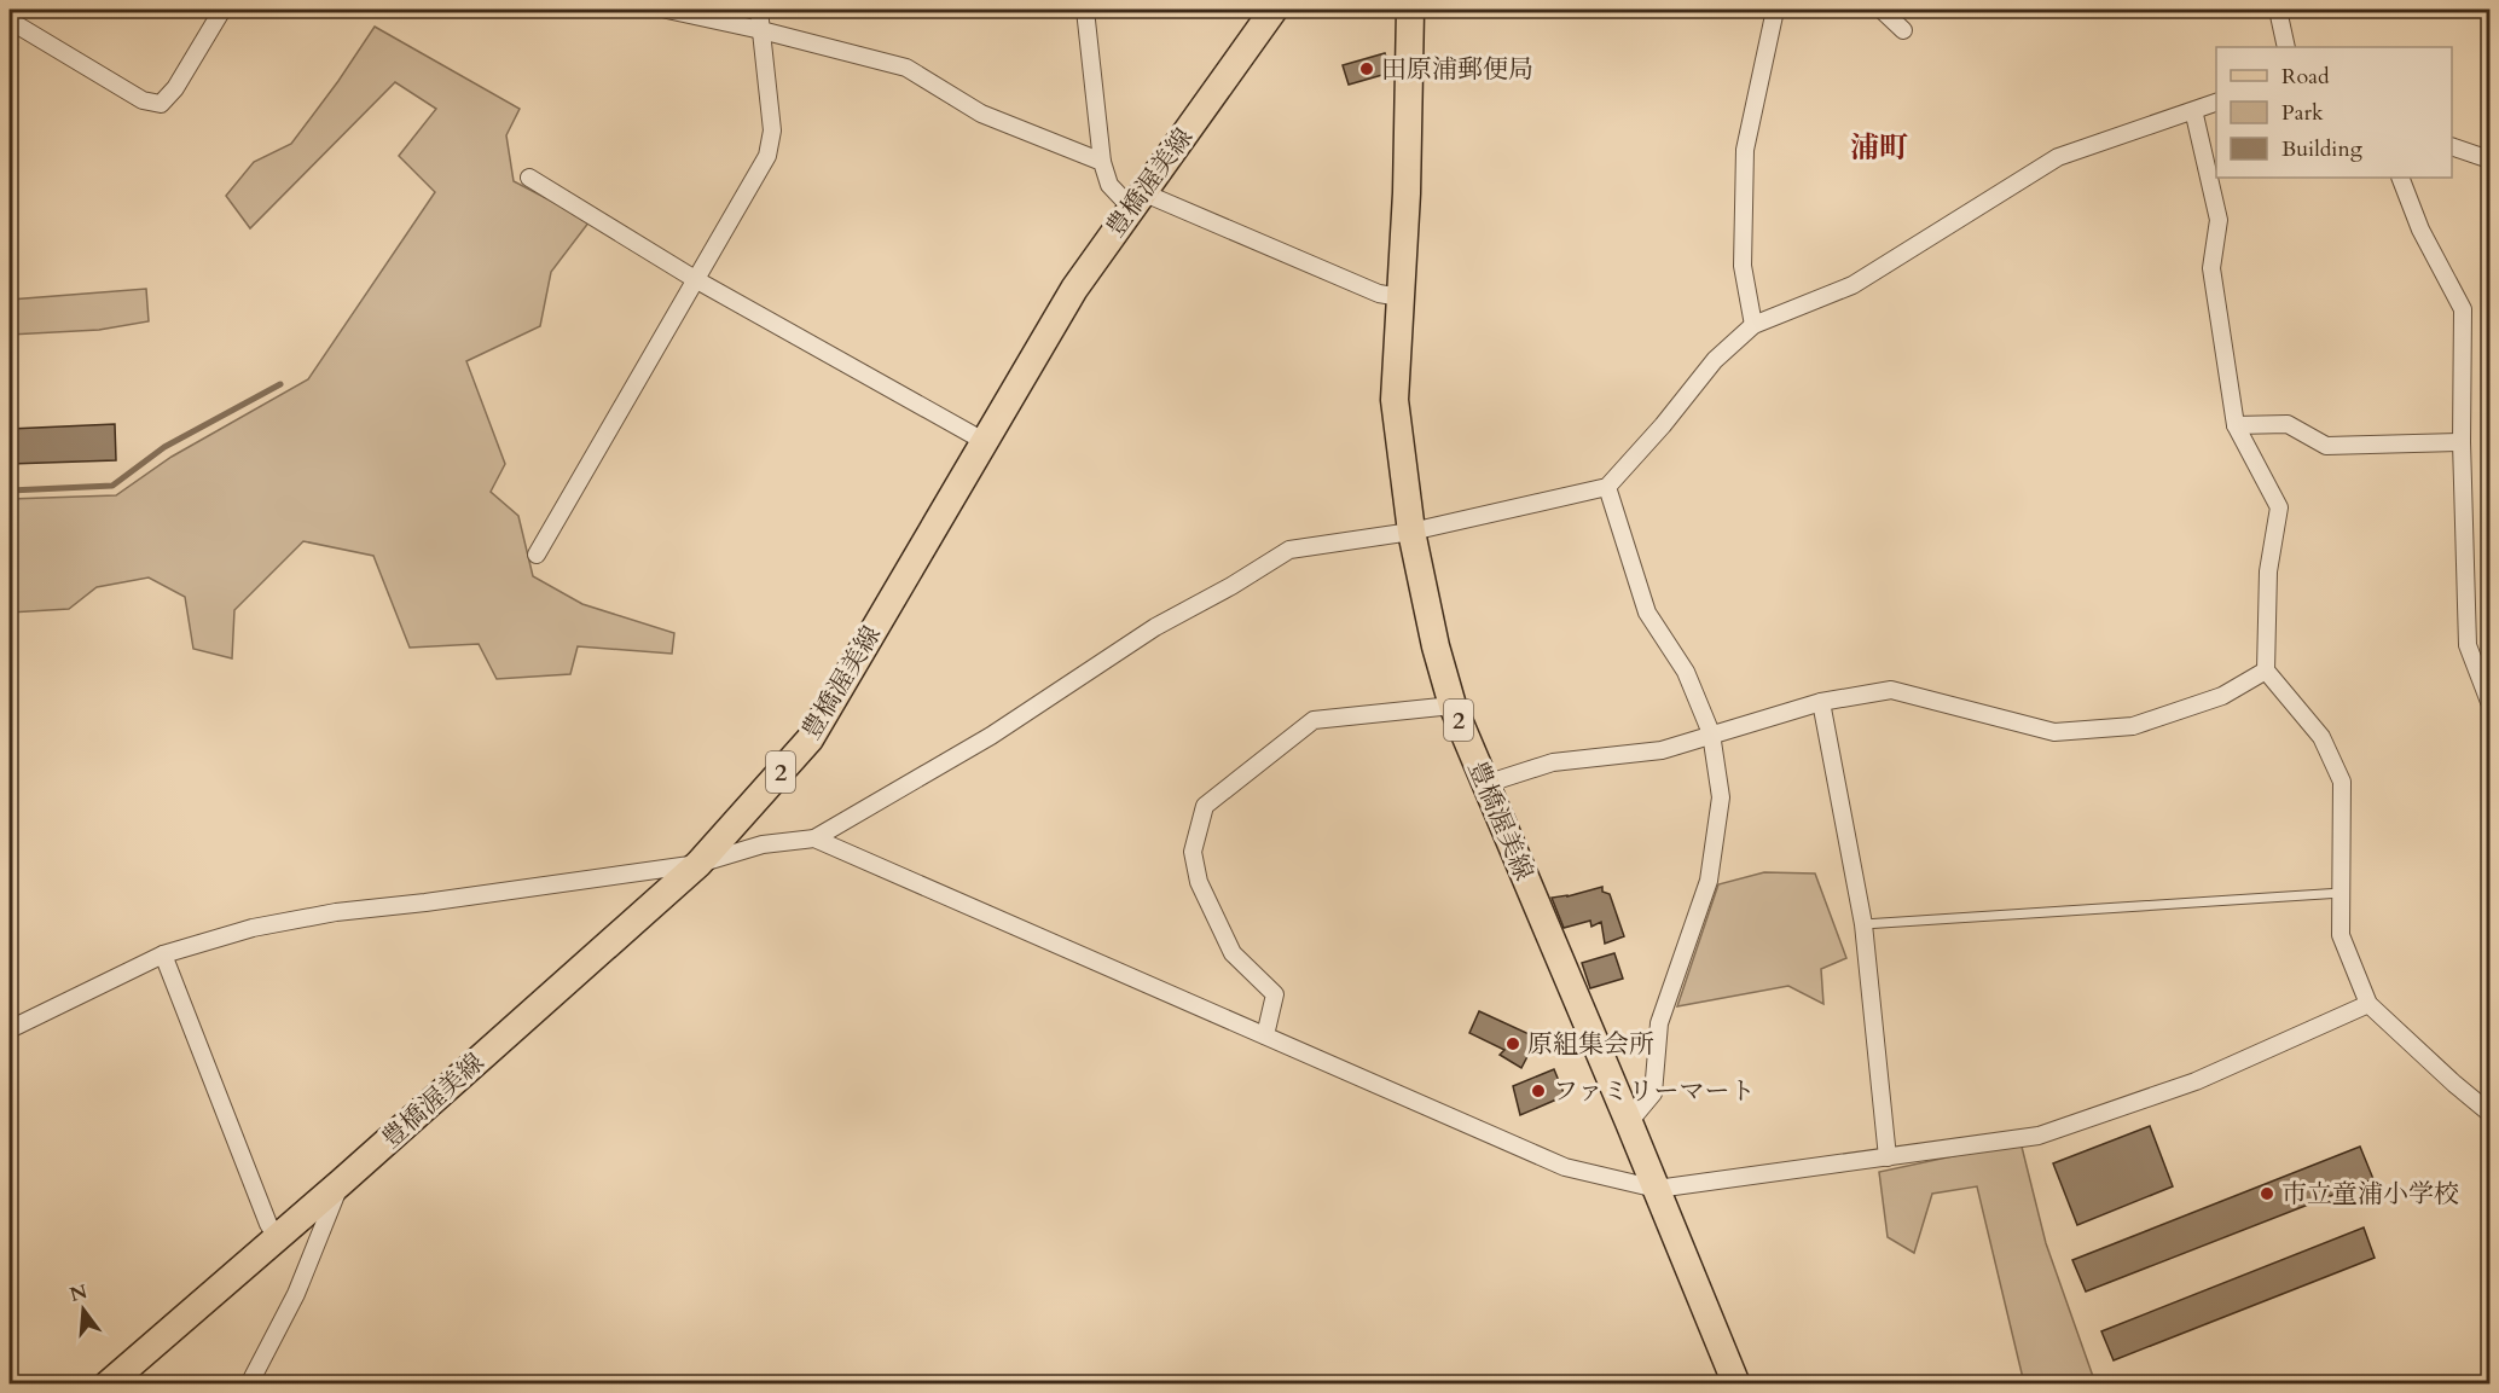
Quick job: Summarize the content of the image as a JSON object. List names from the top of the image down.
{
  "streets": {
    "main road": ["豊橋渥美線", "2"]
  },
  "districts": ["浦町"],
  "places": [
    "田原浦郵便局",
    "原組集会所",
    "ファミリーマート",
    "市立童浦小学校"
  ],
  "legend": ["Road", "Park", "Building"],
  "north": "top"
}
